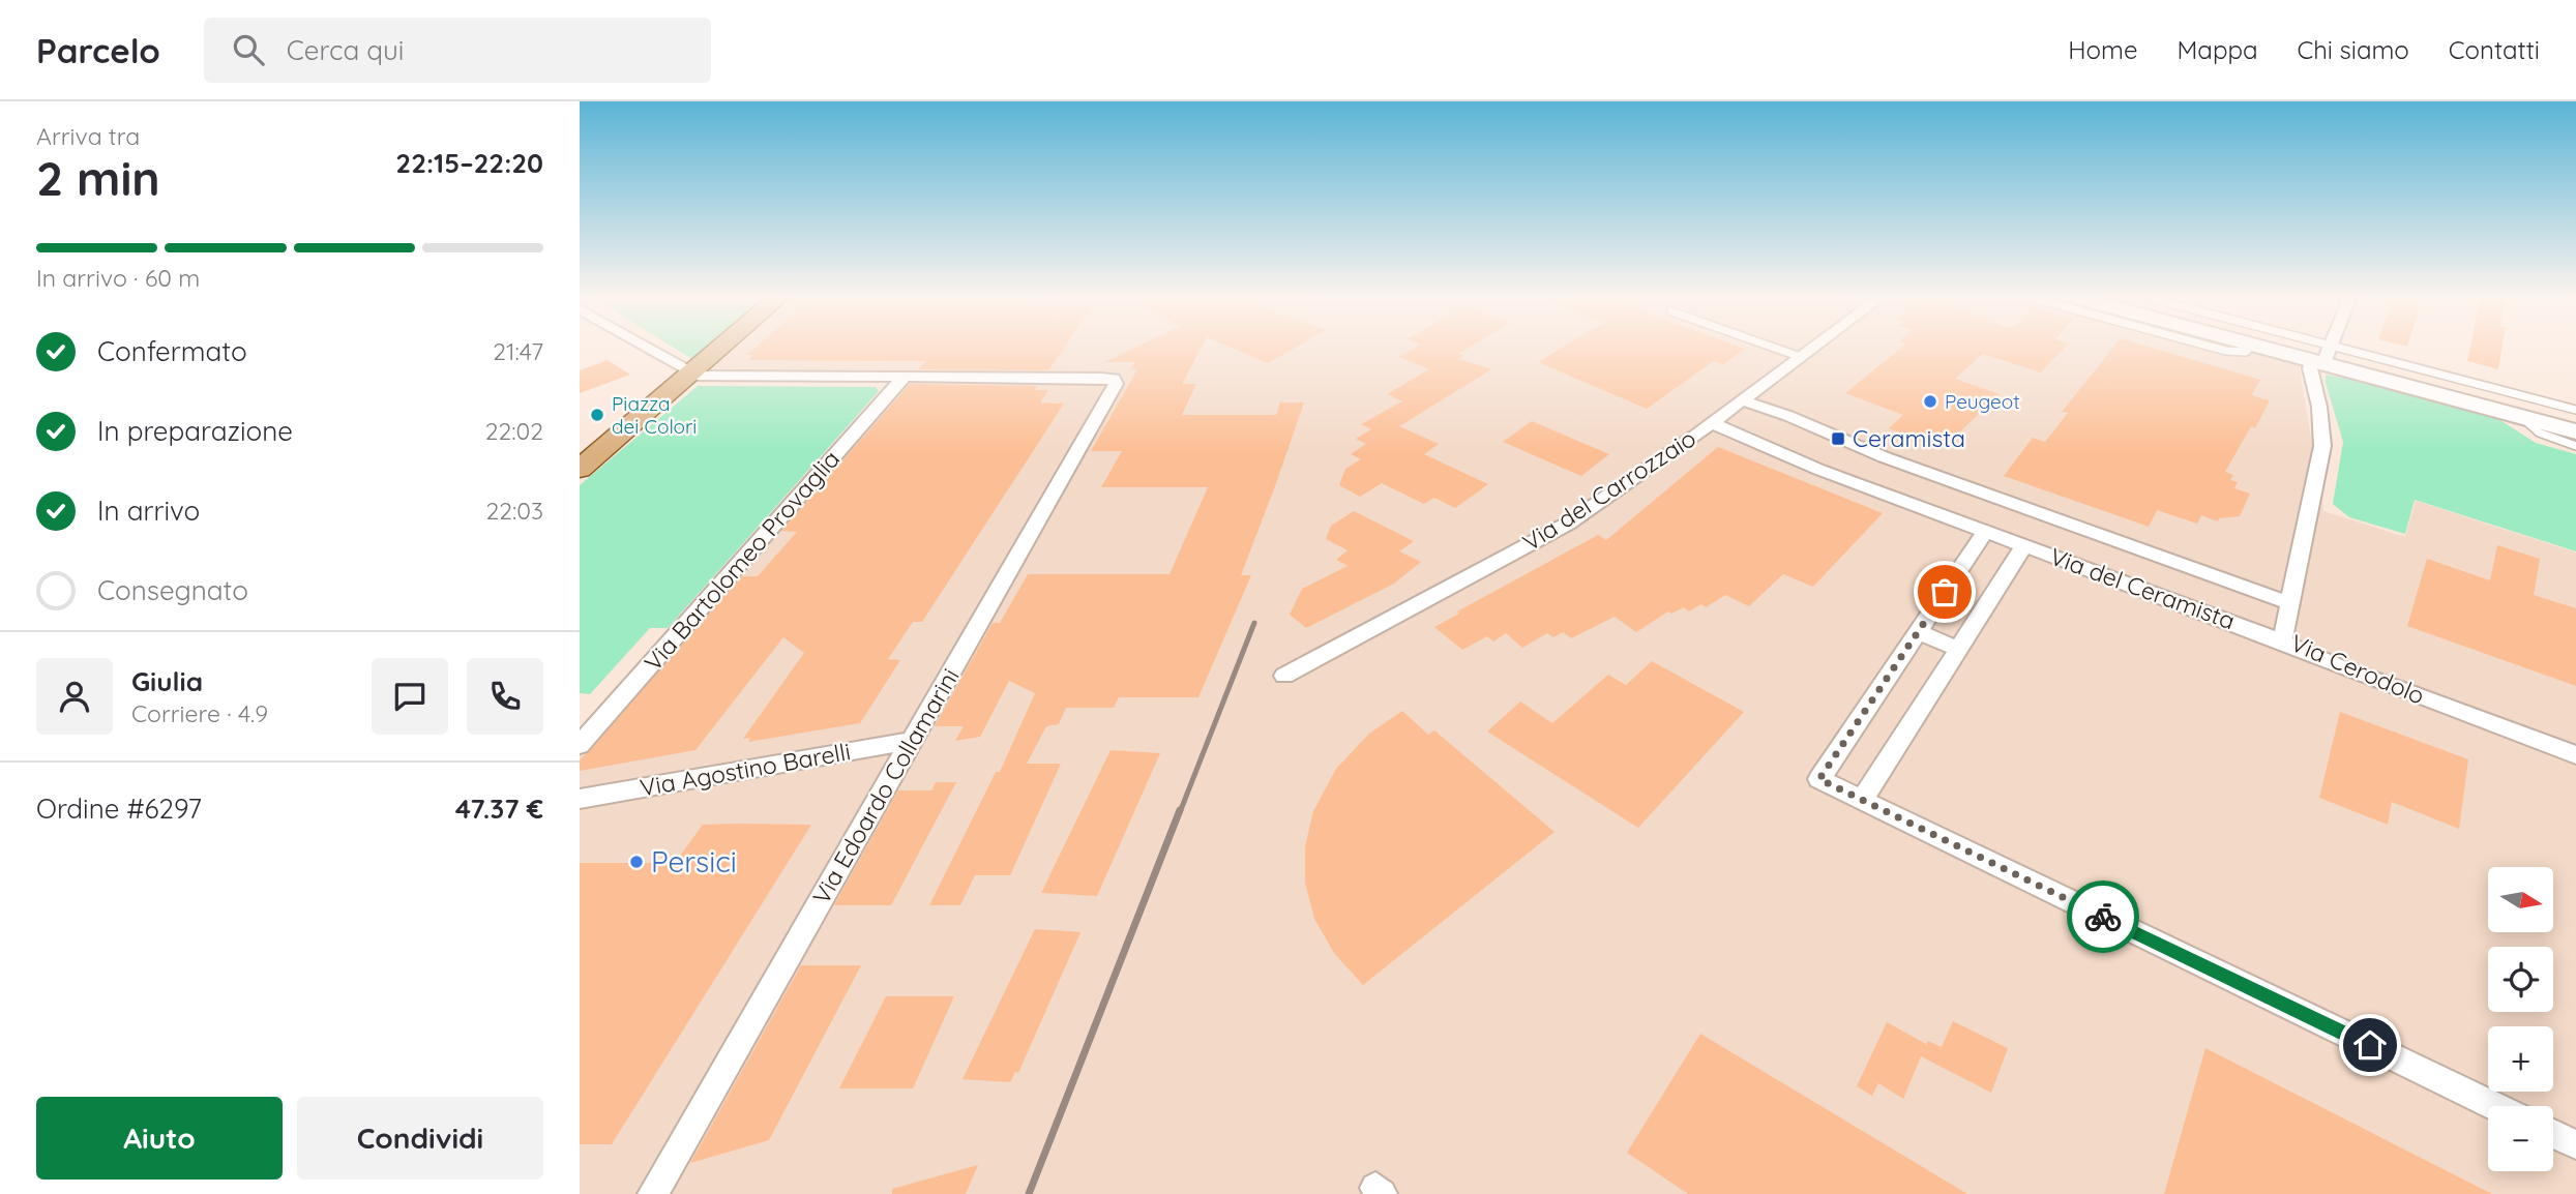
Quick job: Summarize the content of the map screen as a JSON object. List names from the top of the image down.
{
  "streets": {
    "street": [
      "Via del Carrozzaio",
      "Via Bartolomeo Provaglia",
      "Via del Ceramista",
      "Via Cerodolo",
      "Via Agostino Barelli",
      "Via Edoardo Collamarini"
    ]
  },
  "crossings": [
    ["Via del Carrozzaio", "Via del Ceramista"],
    ["Via Bartolomeo Provaglia", "Via Edoardo Collamarini"],
    ["Via del Ceramista", "Via Cerodolo"],
    ["Via Agostino Barelli", "Via Edoardo Collamarini"]
  ],
  "places": {
    "other": ["Peugeot", "Piazza dei Colori", "Persici"],
    "transit": ["Ceramista"]
  },
  "north": "right",
  "page": {
    "header": "Parcelo",
    "search": "Cerca qui",
    "nav": [
      "Home",
      "Mappa",
      "Chi siamo",
      "Contatti"
    ],
    "heading": ["2 min", "Arriva tra", "22:15–22:20"],
    "panel": [
      "Giulia",
      "Corriere · 4.9",
      "Ordine #6297",
      "47.37 €"
    ],
    "bar": "In arrivo · 60 m",
    "list": [
      ["Confermato", "21:47"],
      ["In preparazione", "22:02"],
      ["In arrivo", "22:03"],
      "Consegnato"
    ],
    "map_buttons": ["+", "−"],
    "buttons": ["Aiuto", "Condividi"]
  }
}
